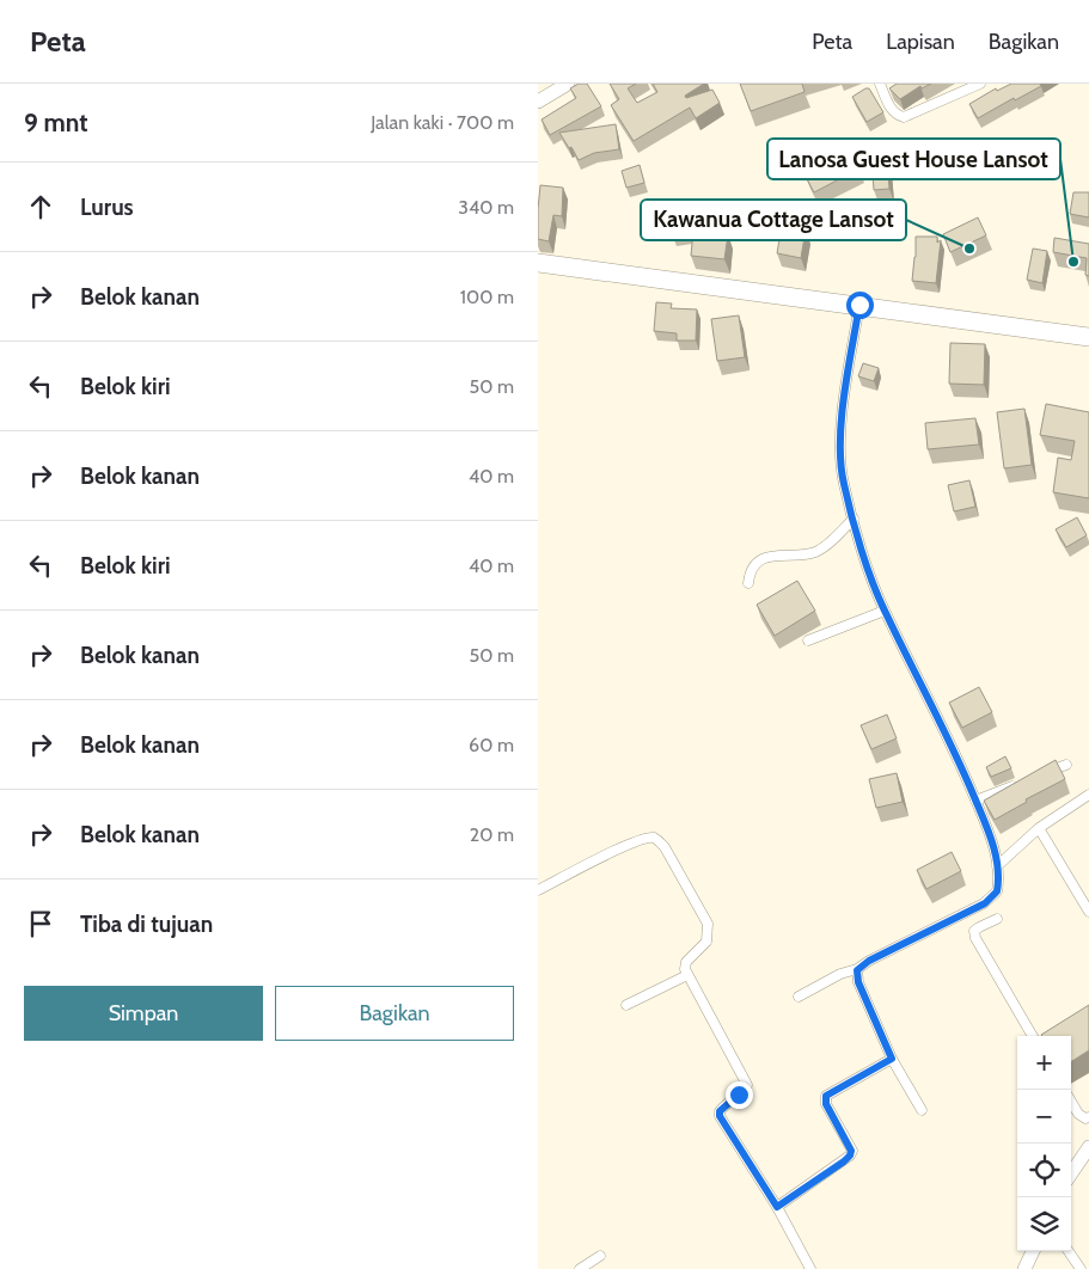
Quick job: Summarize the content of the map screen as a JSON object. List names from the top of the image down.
{
  "places": ["Kawanua Cottage Lansot", "Lanosa Guest House Lansot"],
  "page": {
    "header": "Peta",
    "nav": ["Peta", "Lapisan", "Bagikan"],
    "heading": ["9 mnt", "Jalan kaki · 700 m"],
    "list": [
      ["Lurus", "340 m"],
      ["Belok kanan", "100 m"],
      ["Belok kiri", "50 m"],
      ["Belok kanan", "40 m"],
      ["Belok kiri", "40 m"],
      ["Belok kanan", "50 m"],
      ["Belok kanan", "60 m"],
      ["Belok kanan", "20 m"],
      "Tiba di tujuan"
    ],
    "buttons": ["Simpan", "Bagikan"],
    "map_buttons": ["+", "−"]
  }
}
